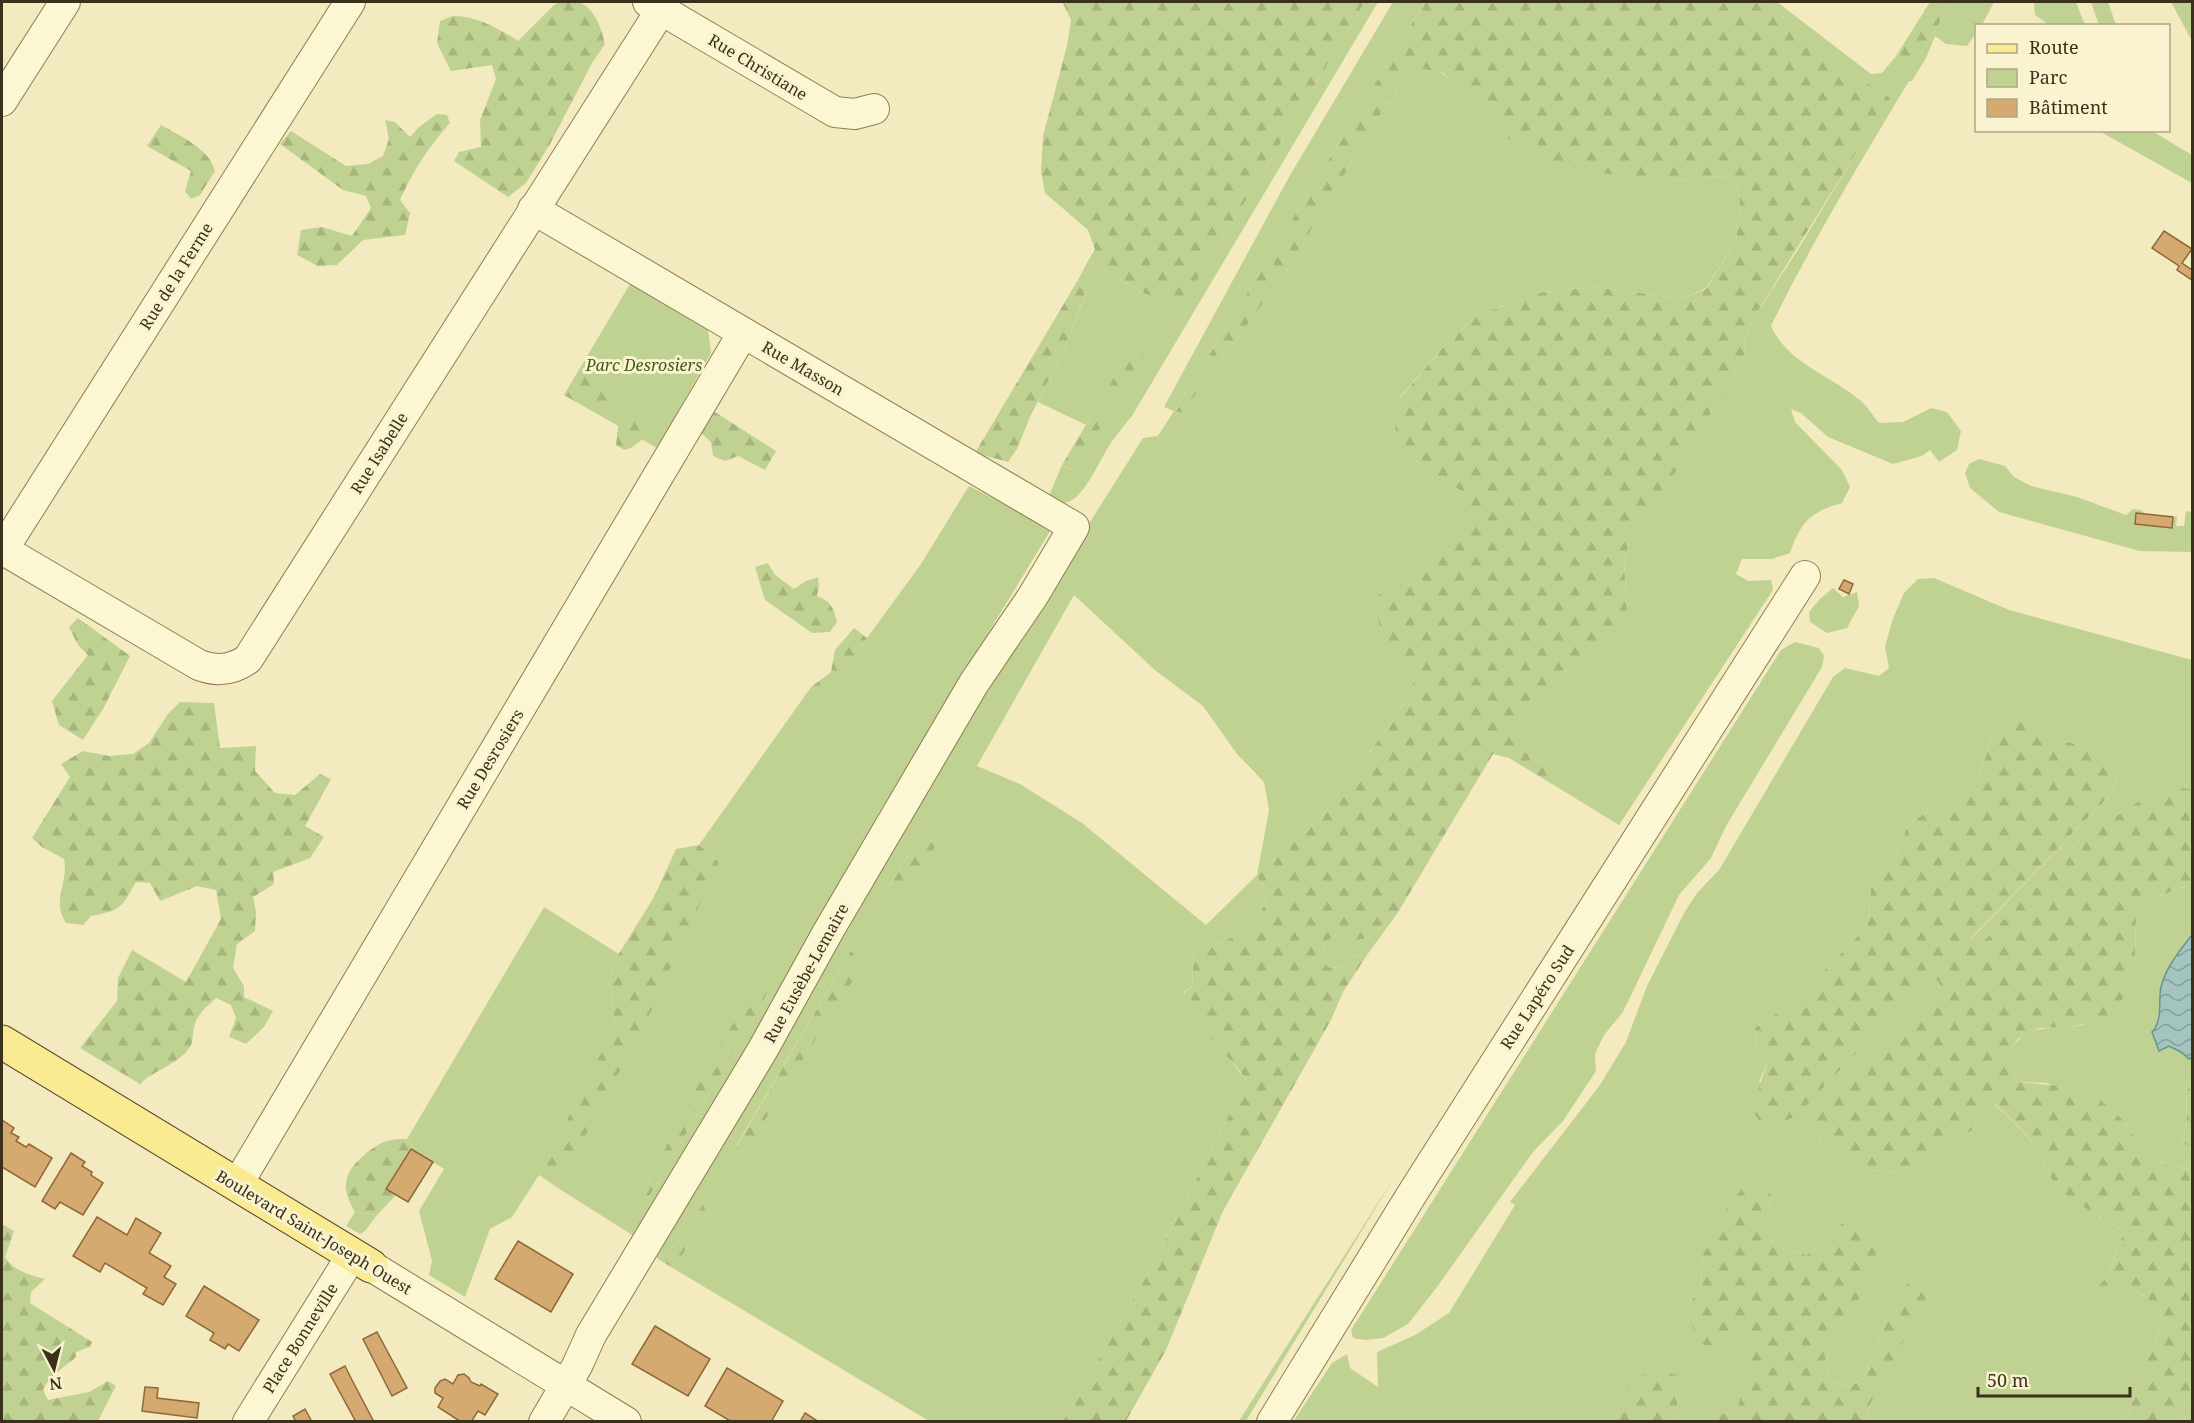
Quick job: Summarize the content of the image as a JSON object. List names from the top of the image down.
{
  "streets": {
    "main road": ["Boulevard Saint-Joseph Ouest"],
    "street": [
      "Rue Christiane",
      "Rue de la Ferme",
      "Rue Masson",
      "Rue Isabelle",
      "Rue Desrosiers",
      "Rue Eusèbe-Lemaire",
      "Rue Lapéro Sud",
      "Place Bonneville"
    ]
  },
  "crossings": [
    ["Rue Christiane", "Rue Isabelle"],
    ["Rue de la Ferme", "Rue Isabelle"],
    ["Rue Masson", "Rue Isabelle"],
    ["Rue Masson", "Rue Desrosiers"],
    ["Rue Masson", "Rue Eusèbe-Lemaire"],
    ["Rue Desrosiers", "Boulevard Saint-Joseph Ouest"],
    ["Rue Eusèbe-Lemaire", "Boulevard Saint-Joseph Ouest"],
    ["Boulevard Saint-Joseph Ouest", "Place Bonneville"]
  ],
  "parks": ["Parc Desrosiers"],
  "legend": ["Route", "Parc", "Bâtiment"],
  "scale_bar": "50 m",
  "north": "bottom"
}
